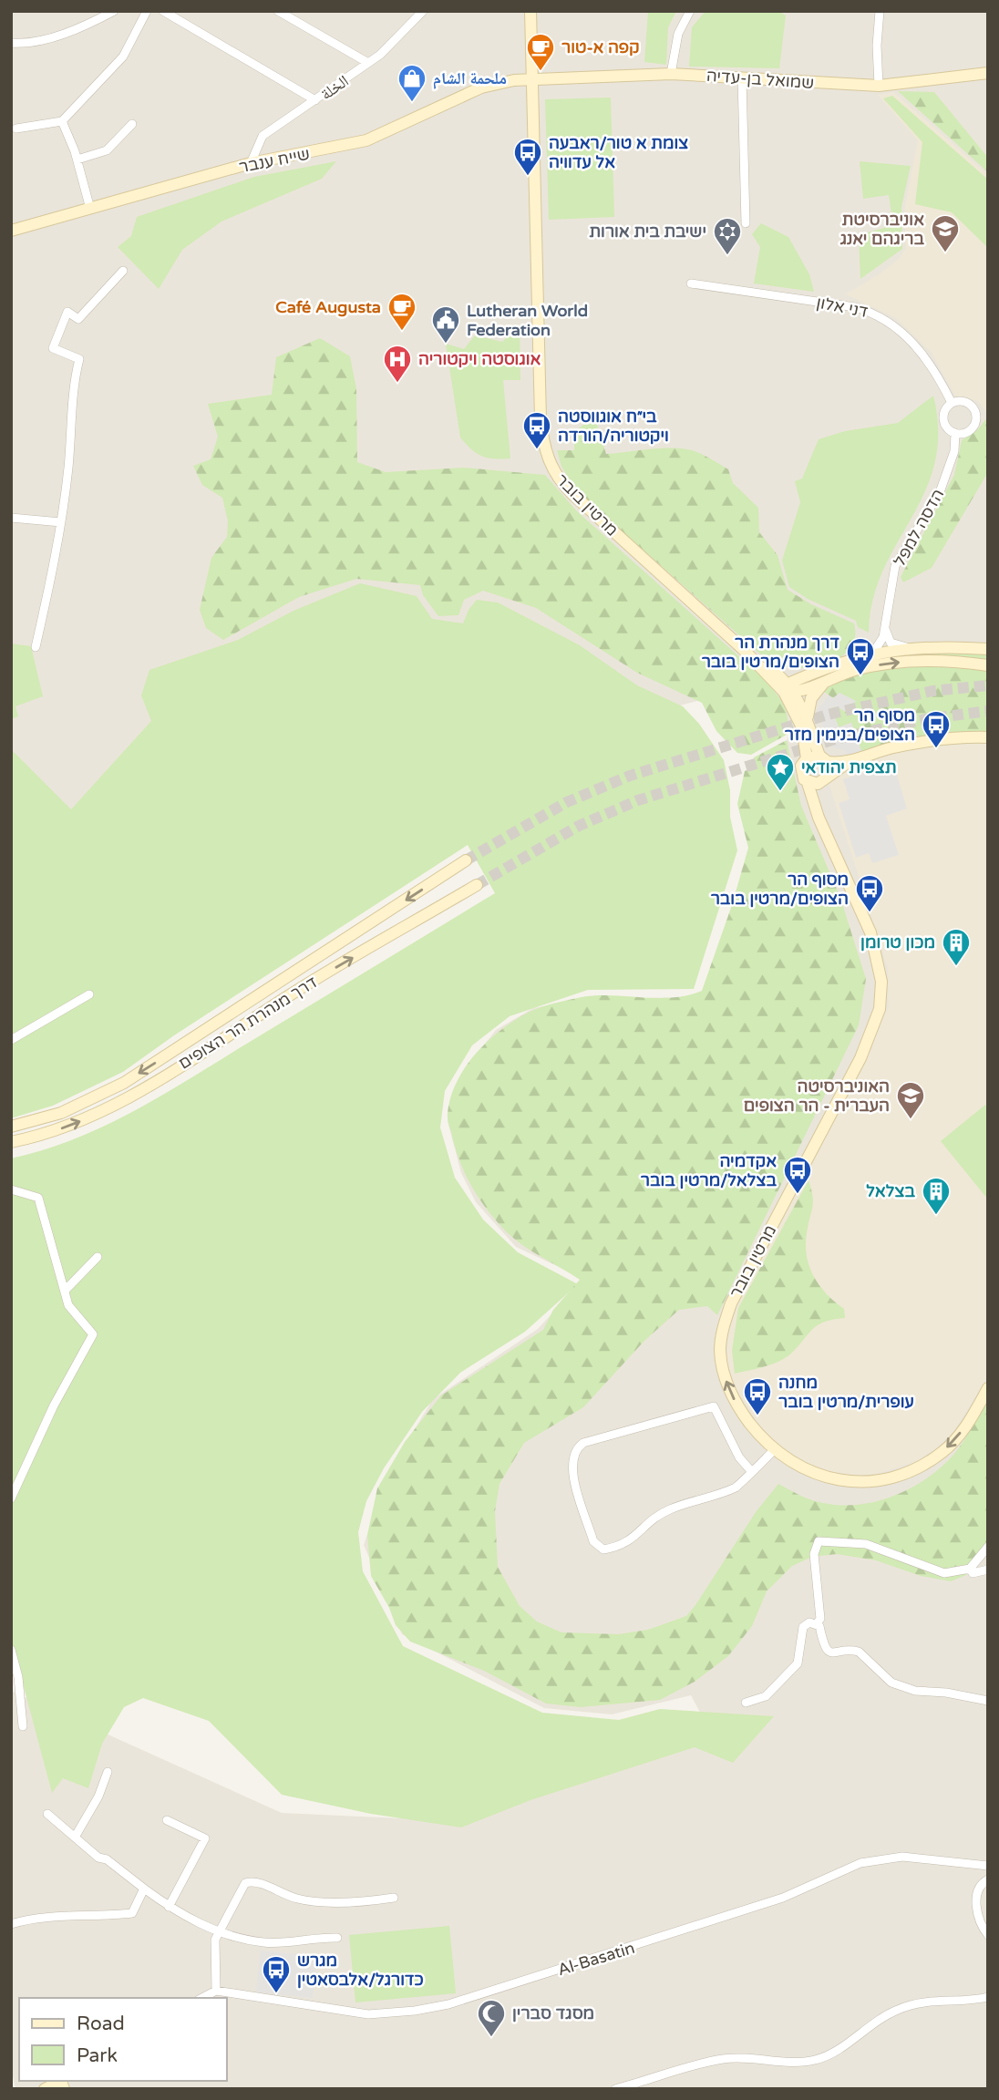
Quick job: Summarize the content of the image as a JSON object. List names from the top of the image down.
{
  "streets": {
    "street": [
      "שמואל בן-עדיה",
      "الخلة",
      "שייח ענבר",
      "דני אלון",
      "מרטין בובר",
      "הדסה למפל",
      "דרך מנהרת הר הצופים",
      "Al-Basatin"
    ]
  },
  "crossings": [
    ["שמואל בן-עדיה", "שייח ענבר"],
    ["שמואל בן-עדיה", "מרטין בובר"],
    ["الخلة", "שייח ענבר"],
    ["שייח ענבר", "מרטין בובר"],
    ["דני אלון", "הדסה למפל"]
  ],
  "places": {
    "cafe": ["קפה א-טור", "Café Augusta"],
    "shop": ["ملحمة الشام"],
    "bus stop": [
      "צומת א טור/ראבעה אל עדוויה",
      "בי״ח אוגווסטה ויקטוריה/הורדה",
      "דרך מנהרת הר הצופים/מרטין בובר",
      "מסוף הר הצופים/בנימין מזר",
      "מסוף הר הצופים/מרטין בובר",
      "אקדמיה בצלאל/מרטין בובר",
      "מחנה עופרית/מרטין בובר",
      "מגרש כדורגל/אלבסאטין"
    ],
    "school or university": ["אוניברסיטת בריגהם יאנג", "האוניברסיטה העברית - הר הצופים"],
    "synagogue": ["ישיבת בית אורות"],
    "public building": ["Lutheran World Federation"],
    "hospital": ["אוגוסטה ויקטוריה"],
    "place": ["תצפית יהודאי"],
    "building": ["מכון טרומן", "בצלאל"],
    "mosque": ["מסגד סברין"]
  },
  "legend": ["Road", "Park"]
}
